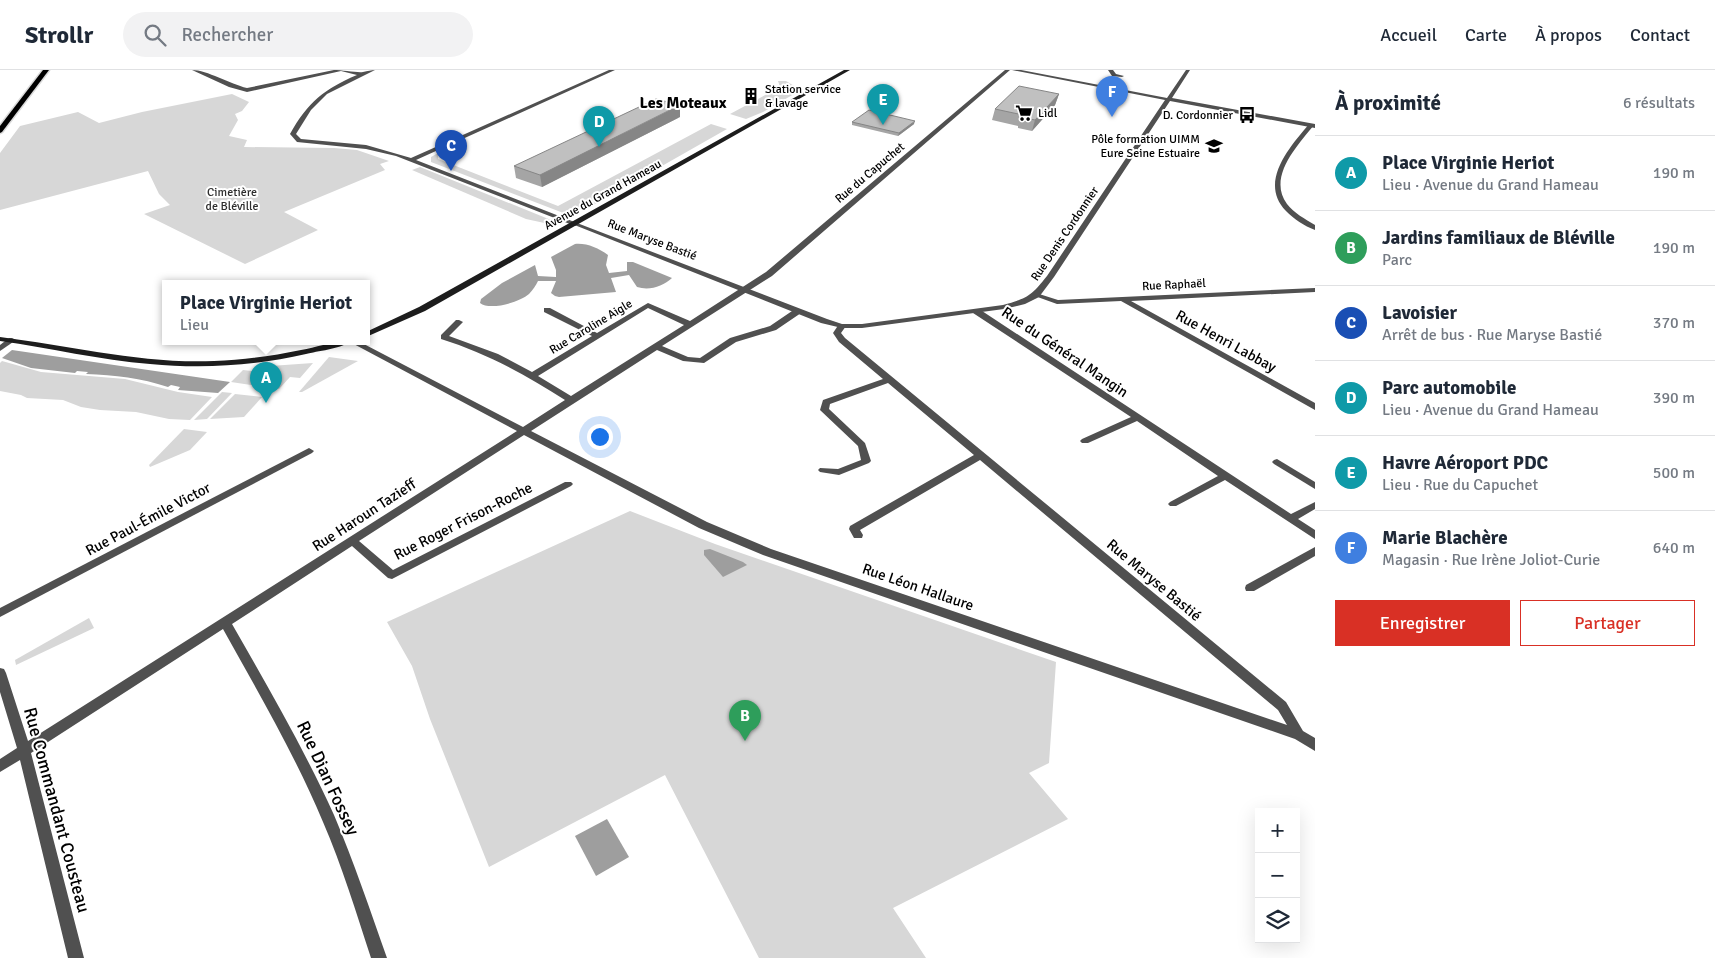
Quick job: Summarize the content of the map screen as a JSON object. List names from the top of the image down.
{
  "streets": {
    "main road": ["Avenue du Grand Hameau"],
    "street": [
      "Rue du Capuchet",
      "Rue Denis Cordonnier",
      "Rue Maryse Bastié",
      "Rue Raphaël",
      "Rue Caroline Aigle",
      "Rue Henri Labbay",
      "Rue du Général Mangin",
      "Rue Haroun Tazieff",
      "Rue Paul-Émile Victor",
      "Rue Roger Frison-Roche",
      "Rue Léon Hallaure",
      "Rue Dian Fossey",
      "Rue Commandant Cousteau"
    ]
  },
  "crossings": [
    ["Rue du Capuchet", "Rue Maryse Bastié"],
    ["Rue du Capuchet", "Rue Haroun Tazieff"],
    ["Avenue du Grand Hameau", "Rue Maryse Bastié"],
    ["Rue Denis Cordonnier", "Rue Maryse Bastié"],
    ["Rue Denis Cordonnier", "Rue Raphaël"],
    ["Rue Denis Cordonnier", "Rue du Général Mangin"],
    ["Rue Maryse Bastié", "Rue Haroun Tazieff"],
    ["Rue Maryse Bastié", "Rue Léon Hallaure"],
    ["Rue Raphaël", "Rue Henri Labbay"],
    ["Rue Caroline Aigle", "Rue Haroun Tazieff"],
    ["Rue Haroun Tazieff", "Rue Roger Frison-Roche"],
    ["Rue Haroun Tazieff", "Rue Léon Hallaure"],
    ["Rue Haroun Tazieff", "Rue Dian Fossey"],
    ["Rue Haroun Tazieff", "Rue Commandant Cousteau"]
  ],
  "districts": ["Les Moteaux"],
  "parks": ["Cimetière de Bléville"],
  "places": {
    "building": ["Station service & lavage"],
    "supermarket": ["Lidl"],
    "bus stop": ["D. Cordonnier"],
    "school or university": ["Pôle formation UIMM Eure Seine Estuaire"]
  },
  "page": {
    "header": "Strollr",
    "search": "Rechercher",
    "nav": [
      "Accueil",
      "Carte",
      "À propos",
      "Contact"
    ],
    "heading": ["À proximité", "6 résultats"],
    "pins": [
      "F",
      "E",
      "D",
      "C",
      "A",
      "B"
    ],
    "list": [
      {
        "mark": "A",
        "name": "Place Virginie Heriot",
        "note": "Lieu · Avenue du Grand Hameau",
        "value": "190 m"
      },
      {
        "mark": "B",
        "name": "Jardins familiaux de Bléville",
        "note": "Parc",
        "value": "190 m"
      },
      {
        "mark": "C",
        "name": "Lavoisier",
        "note": "Arrêt de bus · Rue Maryse Bastié",
        "value": "370 m"
      },
      {
        "mark": "D",
        "name": "Parc automobile",
        "note": "Lieu · Avenue du Grand Hameau",
        "value": "390 m"
      },
      {
        "mark": "E",
        "name": "Havre Aéroport PDC",
        "note": "Lieu · Rue du Capuchet",
        "value": "500 m"
      },
      {
        "mark": "F",
        "name": "Marie Blachère",
        "note": "Magasin · Rue Irène Joliot-Curie",
        "value": "640 m"
      }
    ],
    "popup": ["Place Virginie Heriot", "Lieu"],
    "buttons": ["Enregistrer", "Partager"],
    "map_buttons": ["+", "−"]
  }
}
